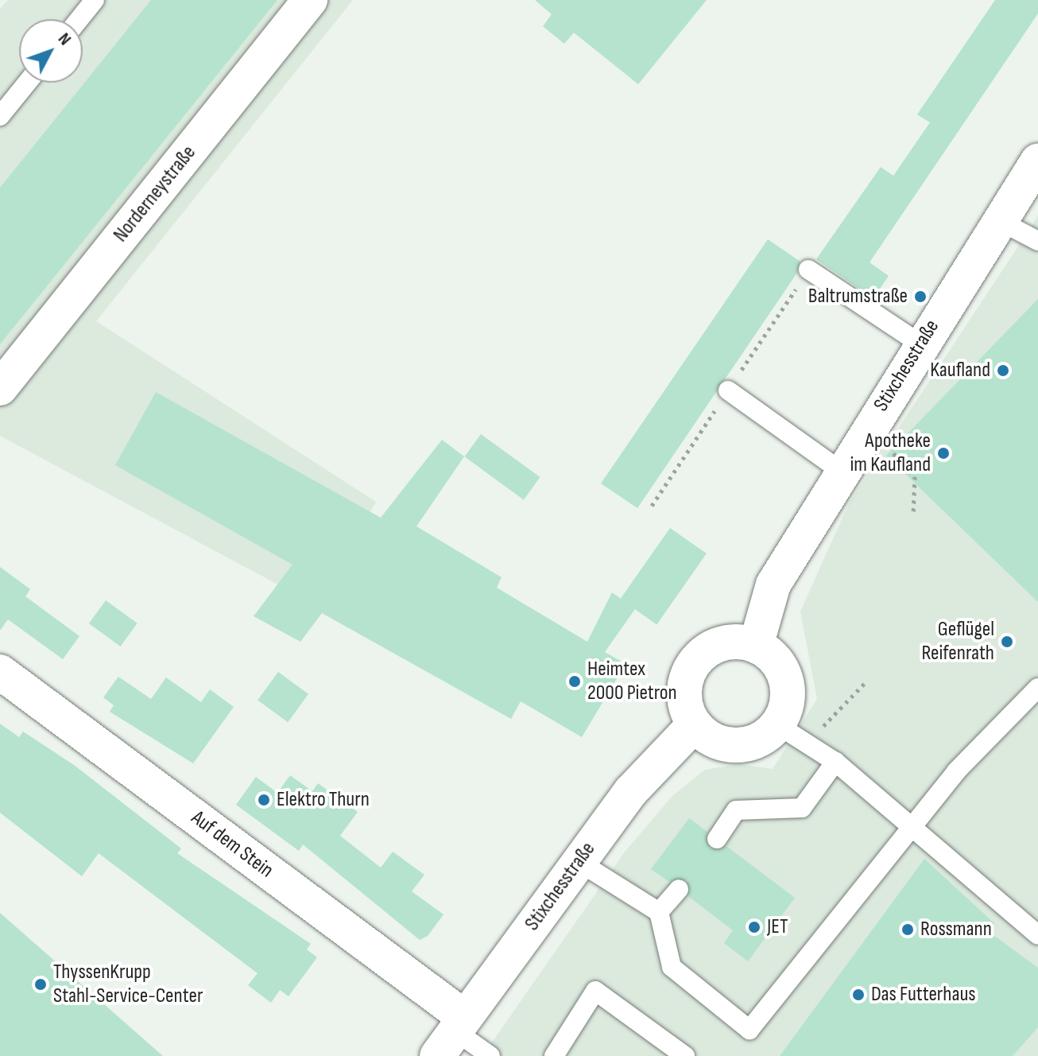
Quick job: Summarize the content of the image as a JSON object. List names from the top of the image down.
{
  "streets": {
    "street": ["Norderneystraße", "Stixchesstraße", "Auf dem Stein"]
  },
  "crossings": [
    ["Stixchesstraße", "Auf dem Stein"]
  ],
  "places": [
    "Baltrumstraße",
    "Kaufland",
    "Apotheke im Kaufland",
    "Geflügel Reifenrath",
    "Heimtex 2000 Pietron",
    "Elektro Thurn",
    "JET",
    "Rossmann",
    "ThyssenKrupp Stahl-Service-Center",
    "Das Futterhaus"
  ],
  "north": "top right"
}
